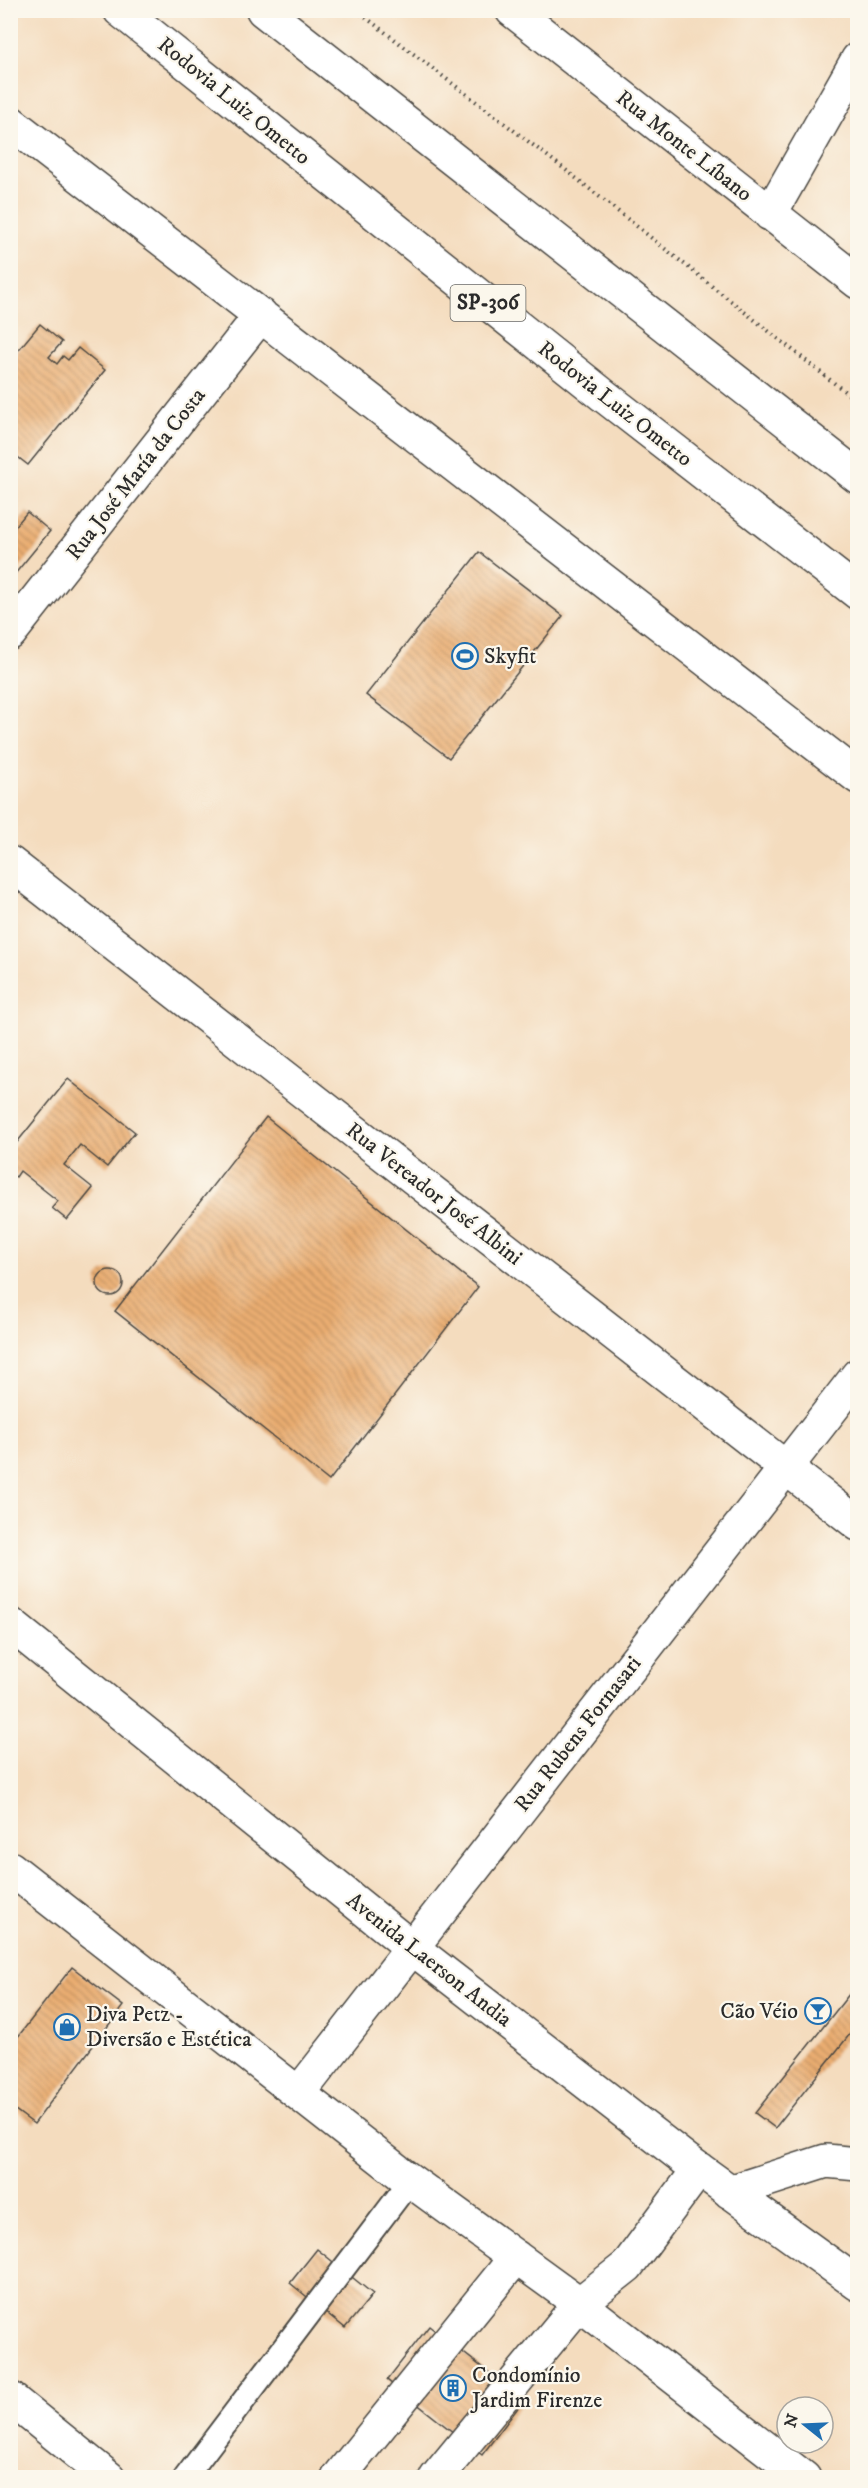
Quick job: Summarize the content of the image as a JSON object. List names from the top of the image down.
{
  "streets": {
    "street": [
      "Rodovia Luiz Ometto",
      "Rua Monte Líbano",
      "SP-306",
      "Rua José María da Costa",
      "Rua Vereador José Albini",
      "Rua Rubens Fornasari",
      "Avenida Laerson Andia"
    ]
  },
  "crossings": [
    ["Rua Vereador José Albini", "Rua Rubens Fornasari"],
    ["Rua Rubens Fornasari", "Avenida Laerson Andia"]
  ],
  "places": {
    "sports": ["Skyfit"],
    "bar": ["Cão Véio"],
    "shop": ["Diva Petz - Diversão e Estética"],
    "building": ["Condomínio Jardim Firenze"]
  },
  "north": "left"
}
